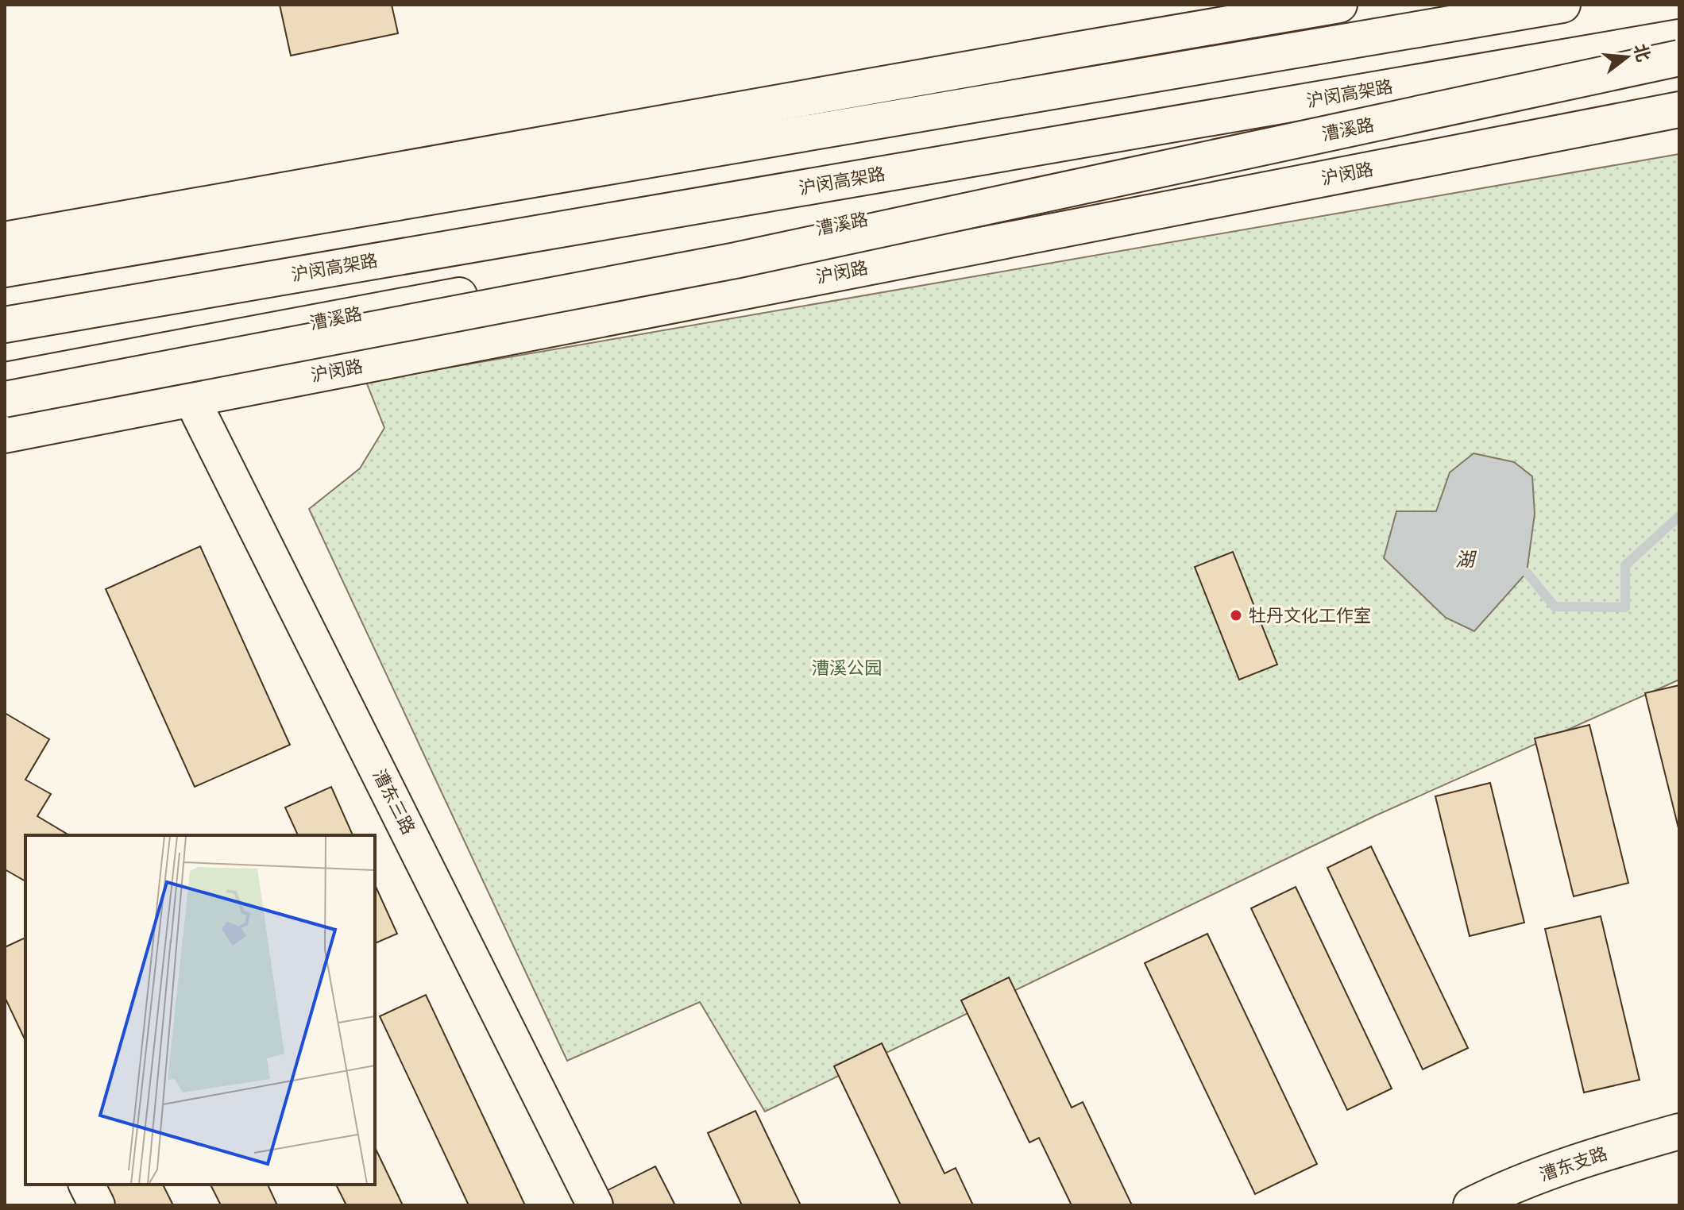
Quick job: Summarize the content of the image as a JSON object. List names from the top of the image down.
{
  "streets": {
    "main road": [
      "沪闵高架路",
      "漕溪路",
      "沪闵路",
      "漕东三路",
      "漕东支路"
    ]
  },
  "crossings": [
    ["沪闵路", "漕东三路"]
  ],
  "water": ["湖"],
  "parks": ["漕溪公园"],
  "places": ["牡丹文化工作室"],
  "north": "right"
}
